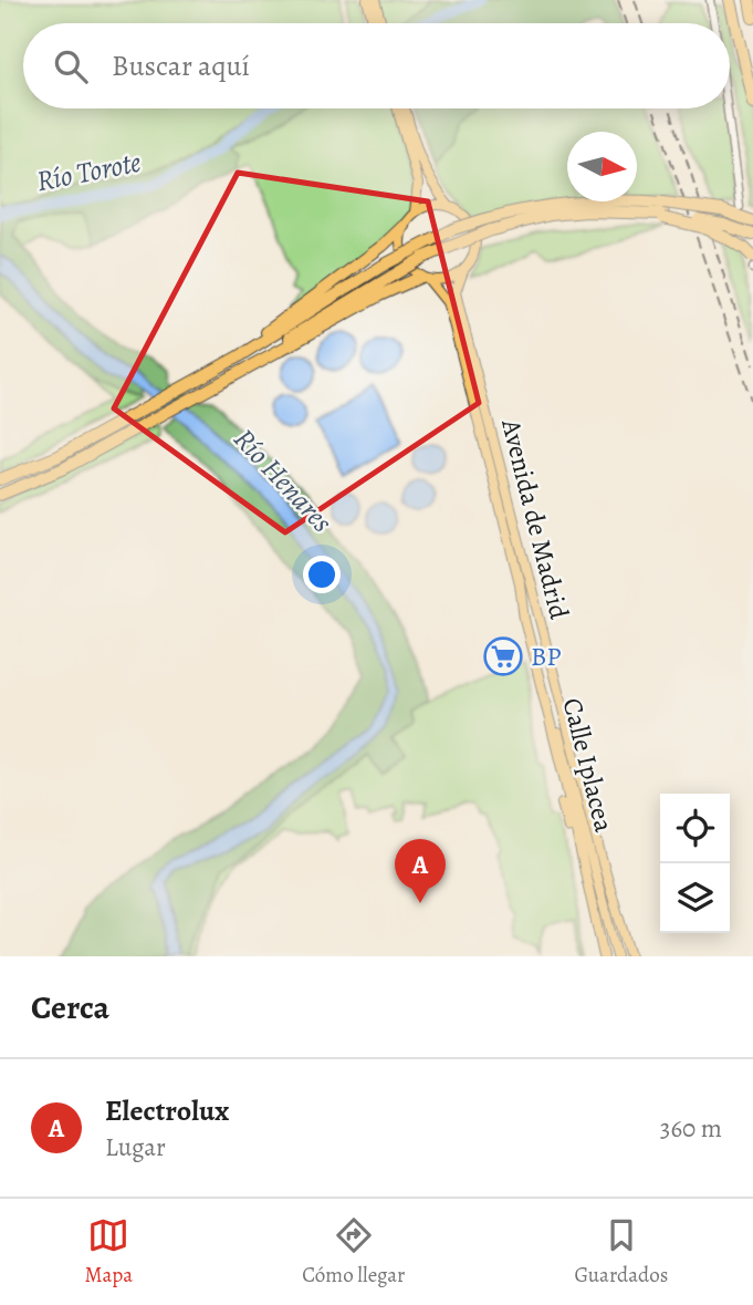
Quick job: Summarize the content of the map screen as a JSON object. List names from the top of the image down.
{
  "streets": {
    "main road": ["Avenida de Madrid", "Calle Iplacea"]
  },
  "crossings": [
    ["Avenida de Madrid", "Calle Iplacea"]
  ],
  "water": ["Río Torote", "Río Henares"],
  "places": {
    "supermarket": ["BP"]
  },
  "north": "right",
  "page": {
    "search": "Buscar aquí",
    "pins": "A",
    "heading": "Cerca",
    "list": [
      {
        "mark": "A",
        "name": "Electrolux",
        "note": "Lugar",
        "value": "360 m"
      }
    ],
    "nav": ["Mapa", "Cómo llegar", "Guardados"]
  }
}
